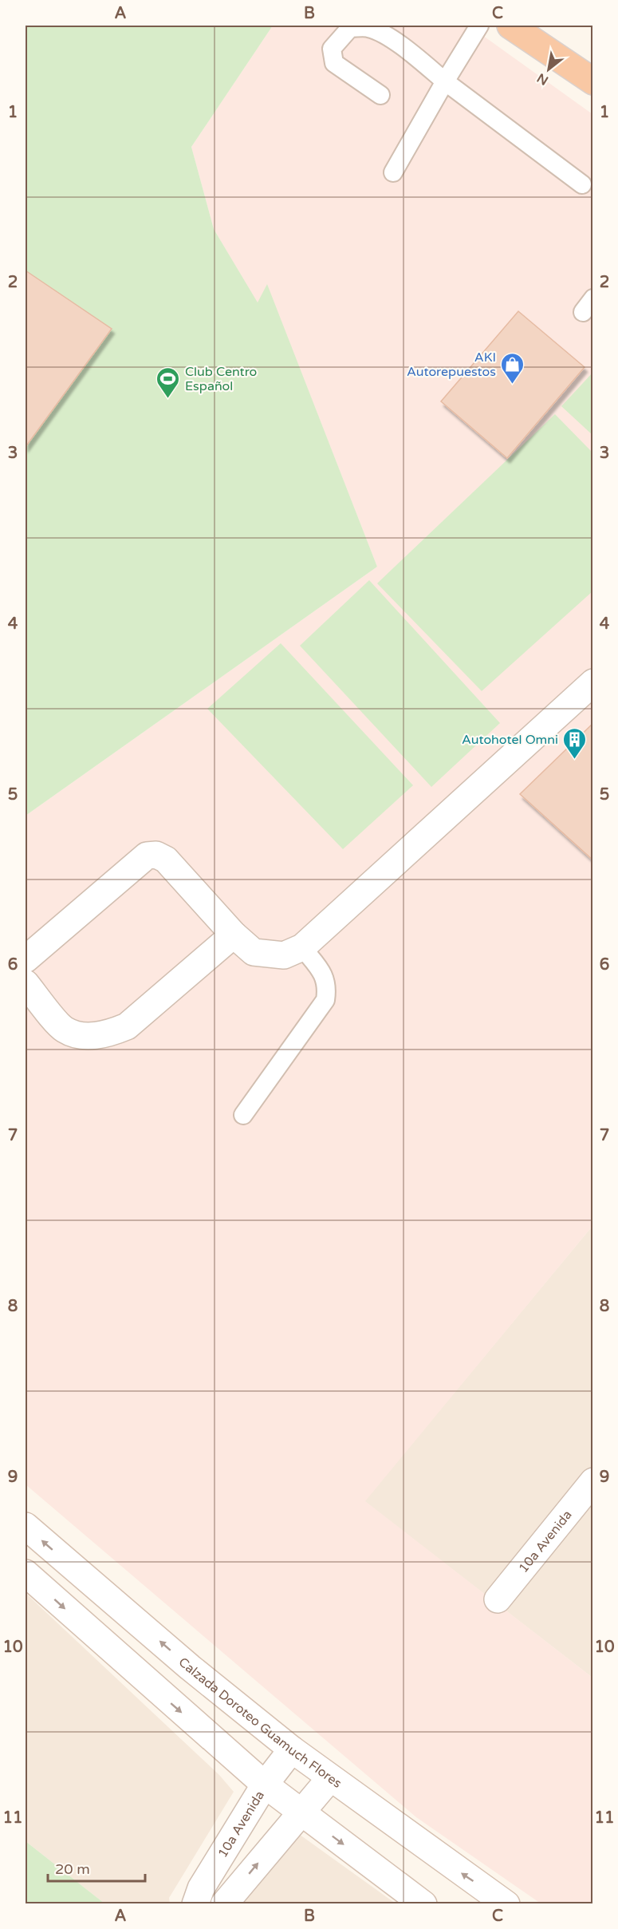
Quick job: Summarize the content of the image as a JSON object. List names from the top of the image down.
{
  "streets": {
    "street": ["10a Avenida", "Calzada Doroteo Guamuch Flores"]
  },
  "crossings": [
    ["10a Avenida", "Calzada Doroteo Guamuch Flores"]
  ],
  "places": {
    "shop": ["AKI Autorepuestos"],
    "sports": ["Club Centro Español"],
    "building": ["Autohotel Omni"]
  },
  "scale_bar": "20 m",
  "north": "bottom left",
  "grid": {
    "columns": ["A", "B", "C"],
    "rows": [
      "1",
      "2",
      "3",
      "4",
      "5",
      "6",
      "7",
      "8",
      "9",
      "10",
      "11"
    ]
  }
}
